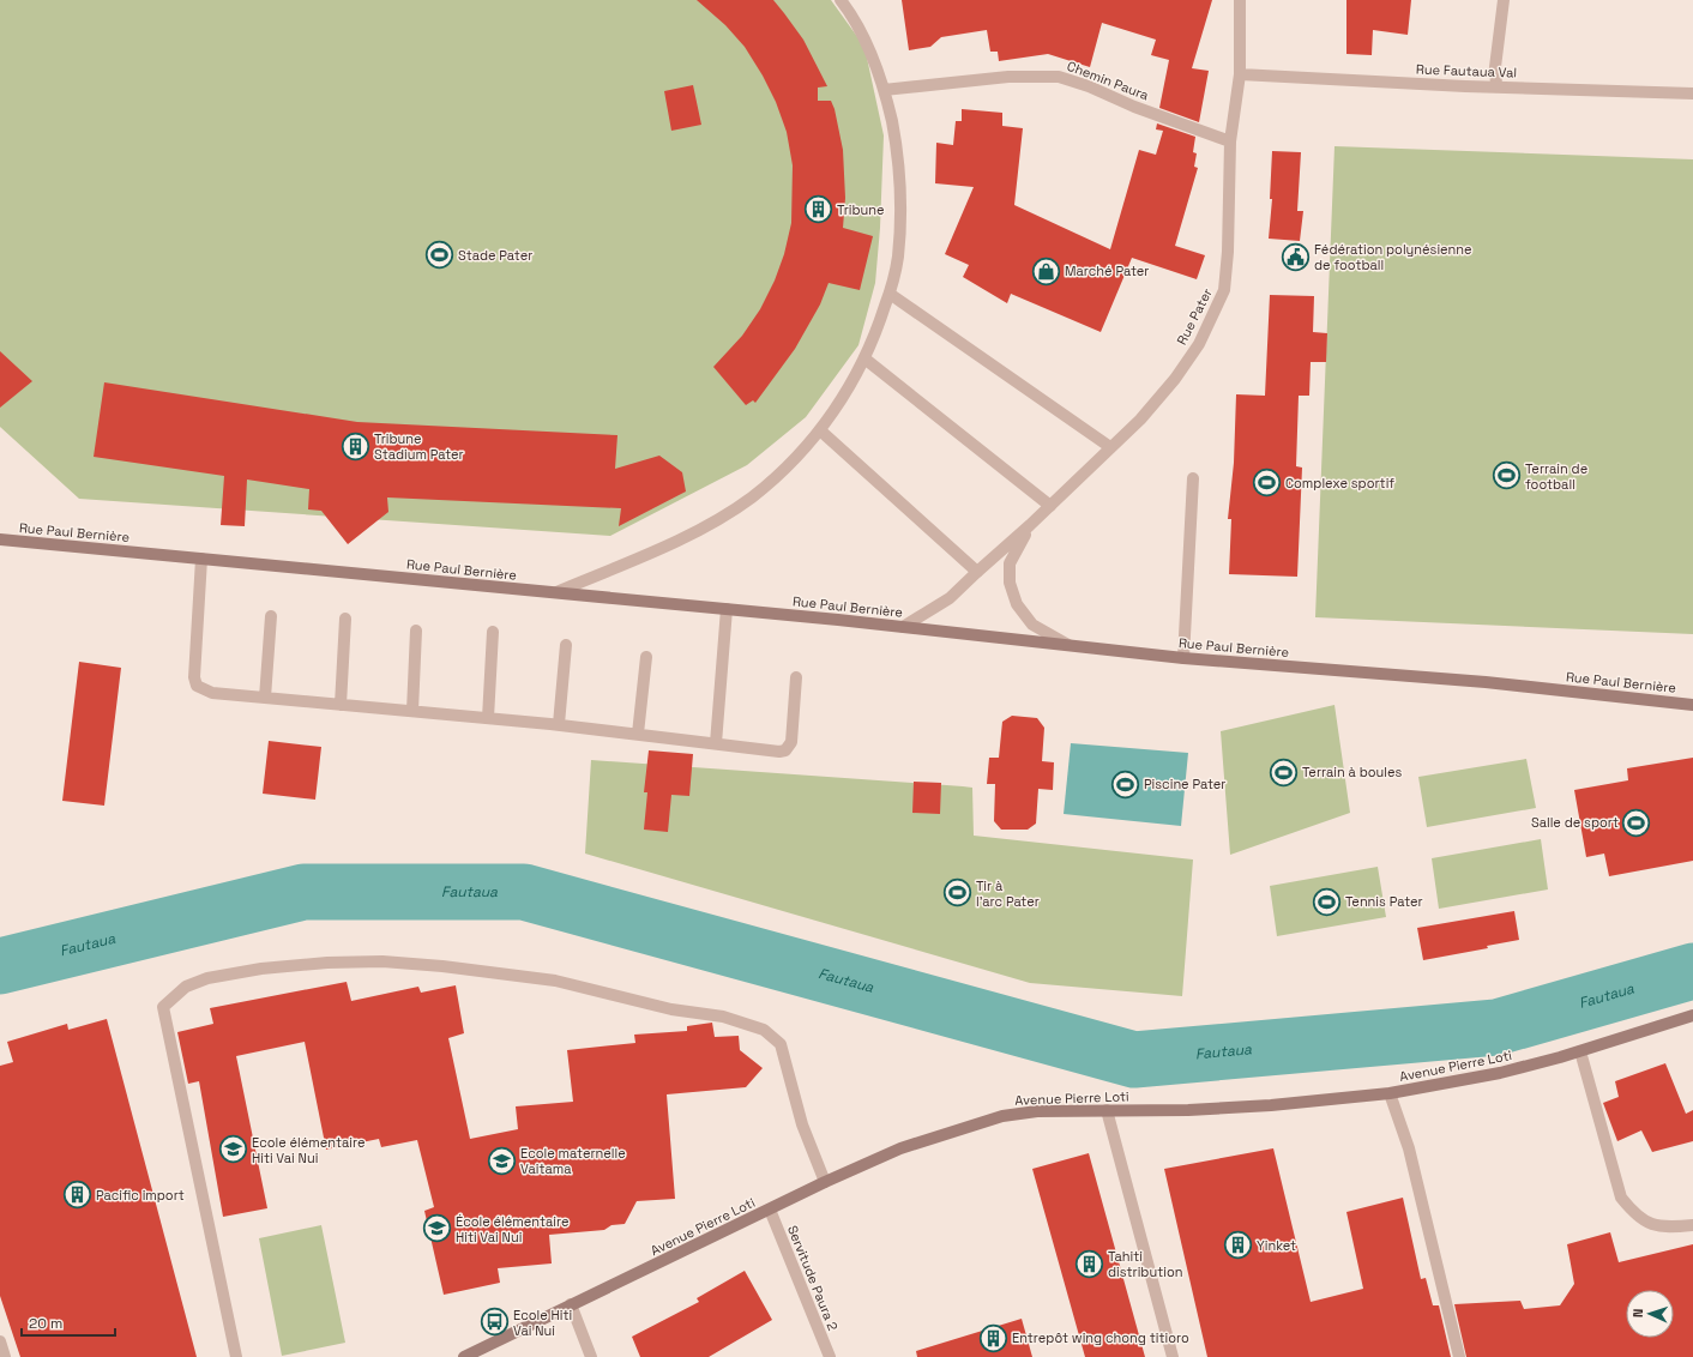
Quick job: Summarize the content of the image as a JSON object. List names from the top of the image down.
{
  "streets": {
    "main road": ["Rue Paul Bernière", "Avenue Pierre Loti"],
    "street": [
      "Rue Fautaua Val",
      "Chemin Paura",
      "Rue Pater",
      "Servitude Paura 2"
    ]
  },
  "crossings": [
    ["Rue Fautaua Val", "Rue Pater"],
    ["Chemin Paura", "Rue Pater"],
    ["Rue Pater", "Rue Paul Bernière"],
    ["Avenue Pierre Loti", "Servitude Paura 2"]
  ],
  "water": ["Fautaua"],
  "places": {
    "building": [
      "Tribune",
      "Tribune Stadium Pater",
      "Pacific import",
      "Yinket",
      "Tahiti distribution",
      "Entrepôt wing chong titioro"
    ],
    "sports": [
      "Stade Pater",
      "Terrain de football",
      "Complexe sportif",
      "Terrain à boules",
      "Piscine Pater",
      "Salle de sport",
      "Tir à l'arc Pater",
      "Tennis Pater"
    ],
    "public building": ["Fédération polynésienne de football"],
    "shop": ["Marché Pater"],
    "school or university": ["Ecole élémentaire Hiti Vai Nui", "Ecole maternelle Vaitama", "École élémentaire Hiti Vai Nui"],
    "bus stop": ["Ecole Hiti Vai Nui"]
  },
  "scale_bar": "20 m",
  "north": "left"
}
